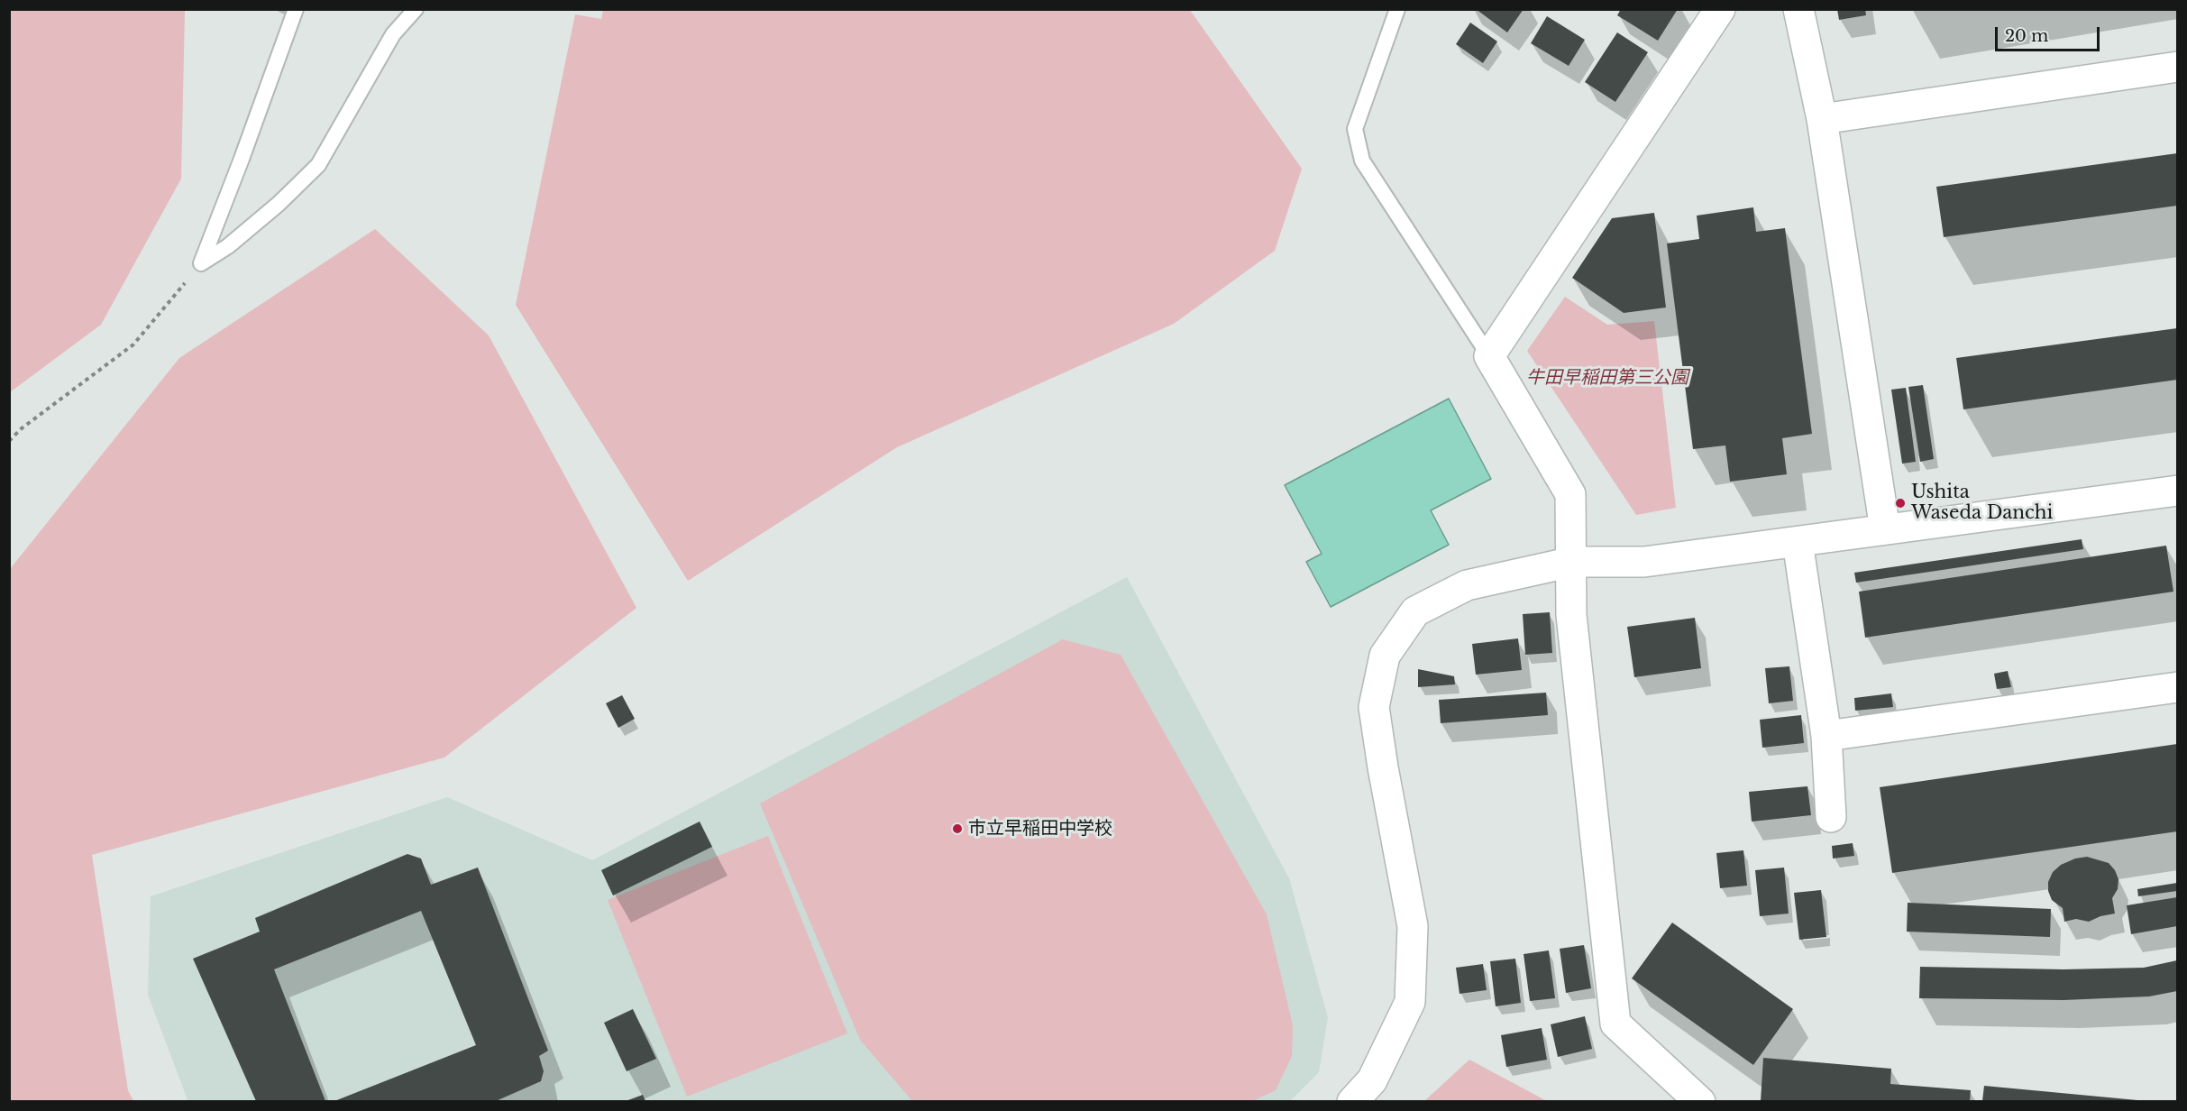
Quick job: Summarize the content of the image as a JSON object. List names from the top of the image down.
{
  "parks": ["牛田早稲田第三公園"],
  "places": ["Ushita Waseda Danchi", "市立早稲田中学校"],
  "scale_bar": "20 m"
}
